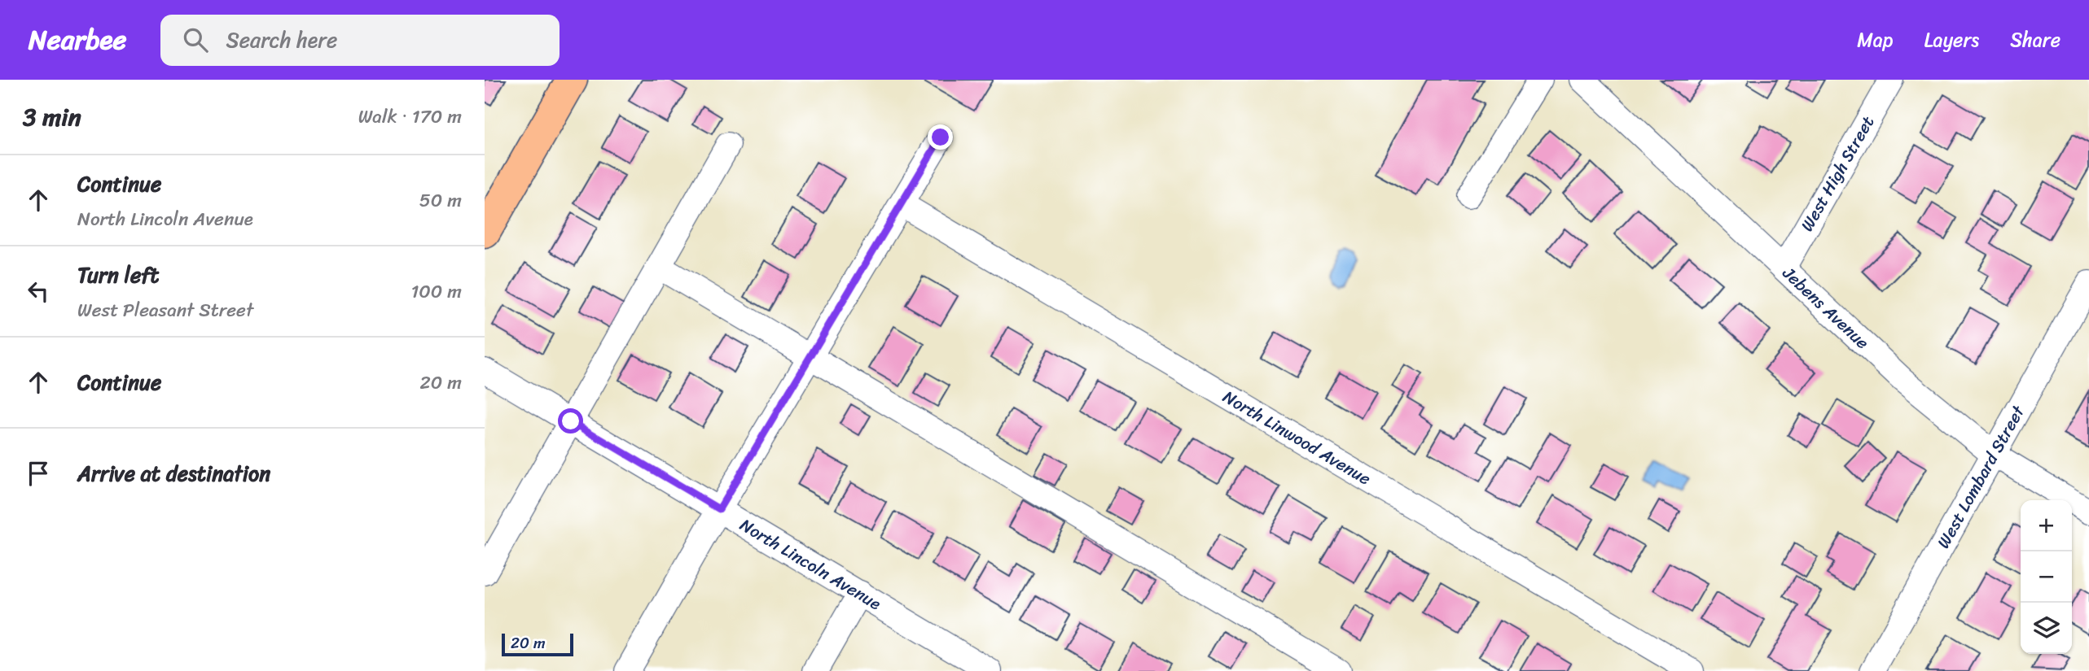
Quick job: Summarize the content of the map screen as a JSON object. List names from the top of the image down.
{
  "streets": {
    "street": [
      "West High Street",
      "Jebens Avenue",
      "North Linwood Avenue",
      "West Lombard Street",
      "North Lincoln Avenue"
    ]
  },
  "crossings": [
    ["West High Street", "Jebens Avenue"],
    ["Jebens Avenue", "West Lombard Street"]
  ],
  "scale_bar": "20 m",
  "page": {
    "header": "Nearbee",
    "search": "Search here",
    "nav": ["Map", "Layers", "Share"],
    "heading": ["3 min", "Walk · 170 m"],
    "list": [
      ["Continue", "North Lincoln Avenue", "50 m"],
      ["Turn left", "West Pleasant Street", "100 m"],
      ["Continue", "20 m"],
      "Arrive at destination"
    ],
    "map_buttons": ["+", "−"],
    "scale": "20 m"
  }
}
